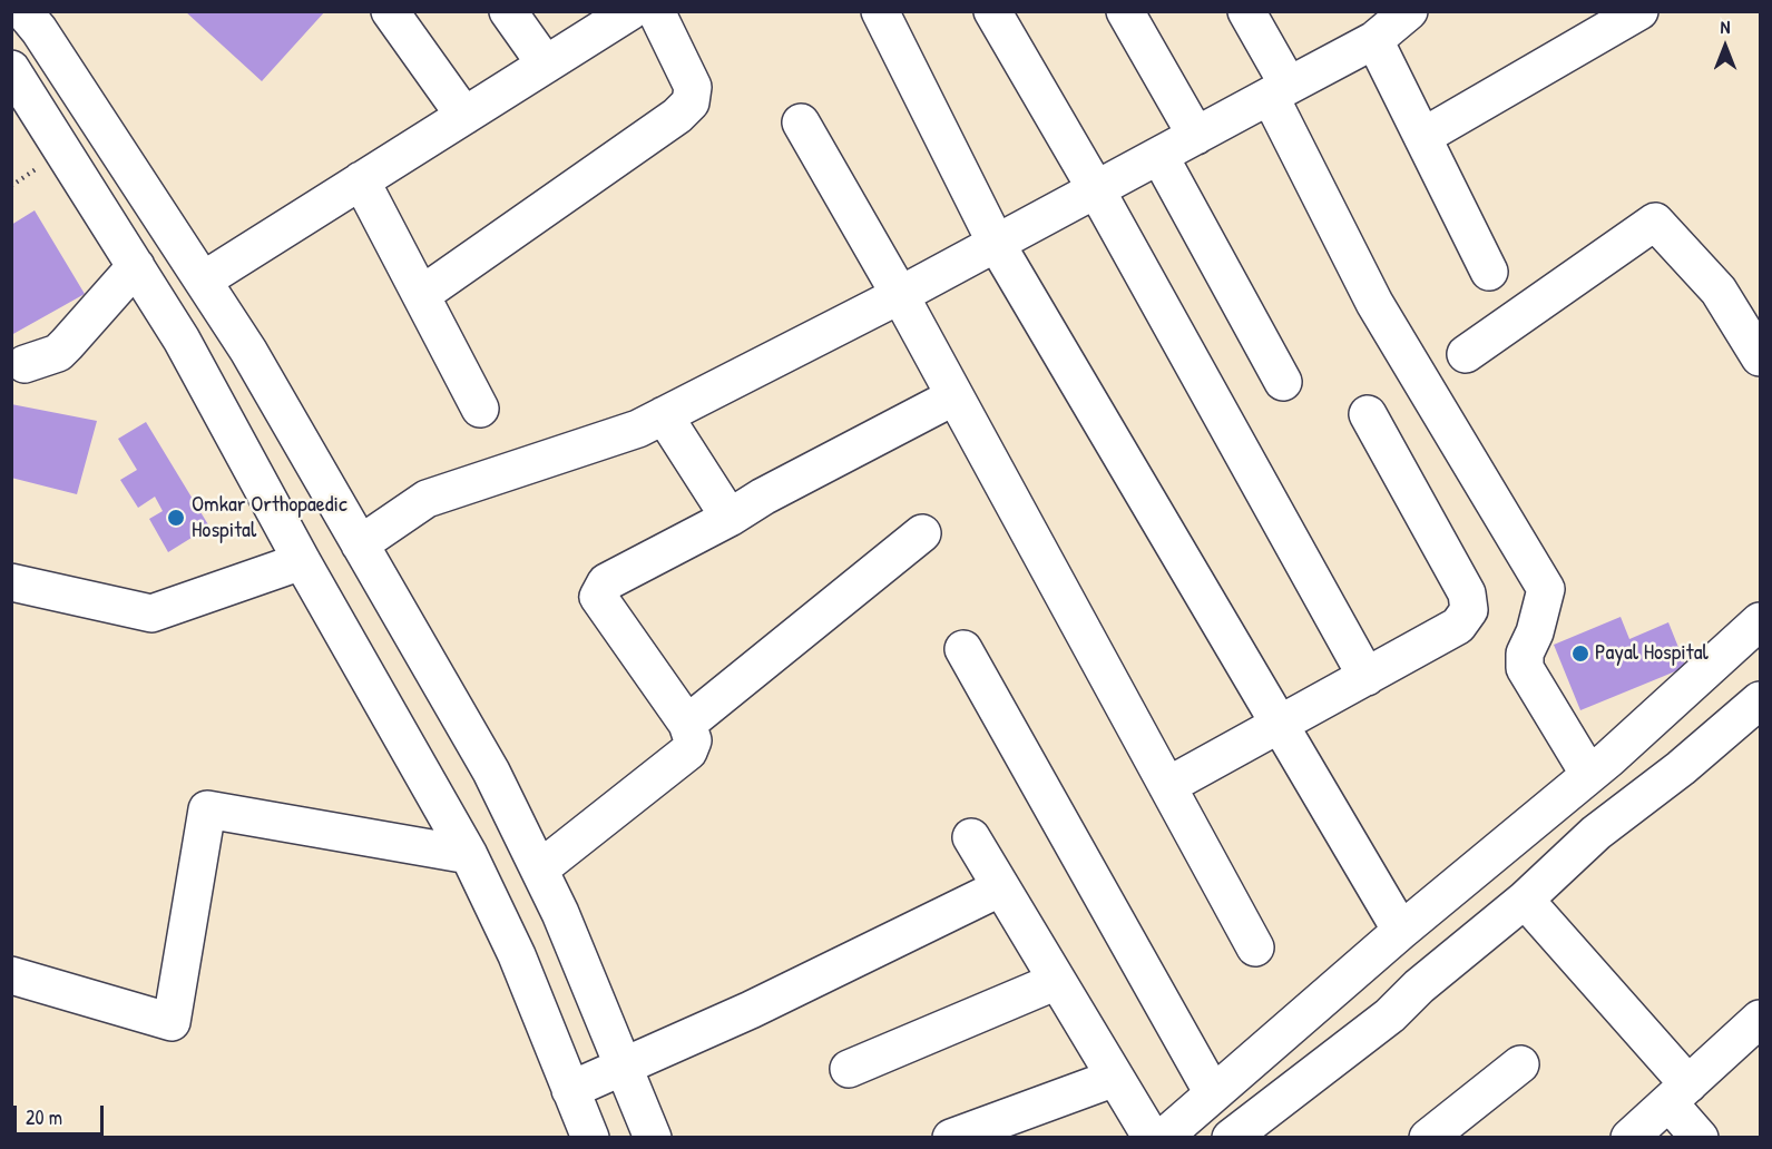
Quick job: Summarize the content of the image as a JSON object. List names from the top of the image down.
{
  "places": ["Omkar Orthopaedic Hospital", "Payal Hospital"],
  "scale_bar": "20 m",
  "north": "top"
}
